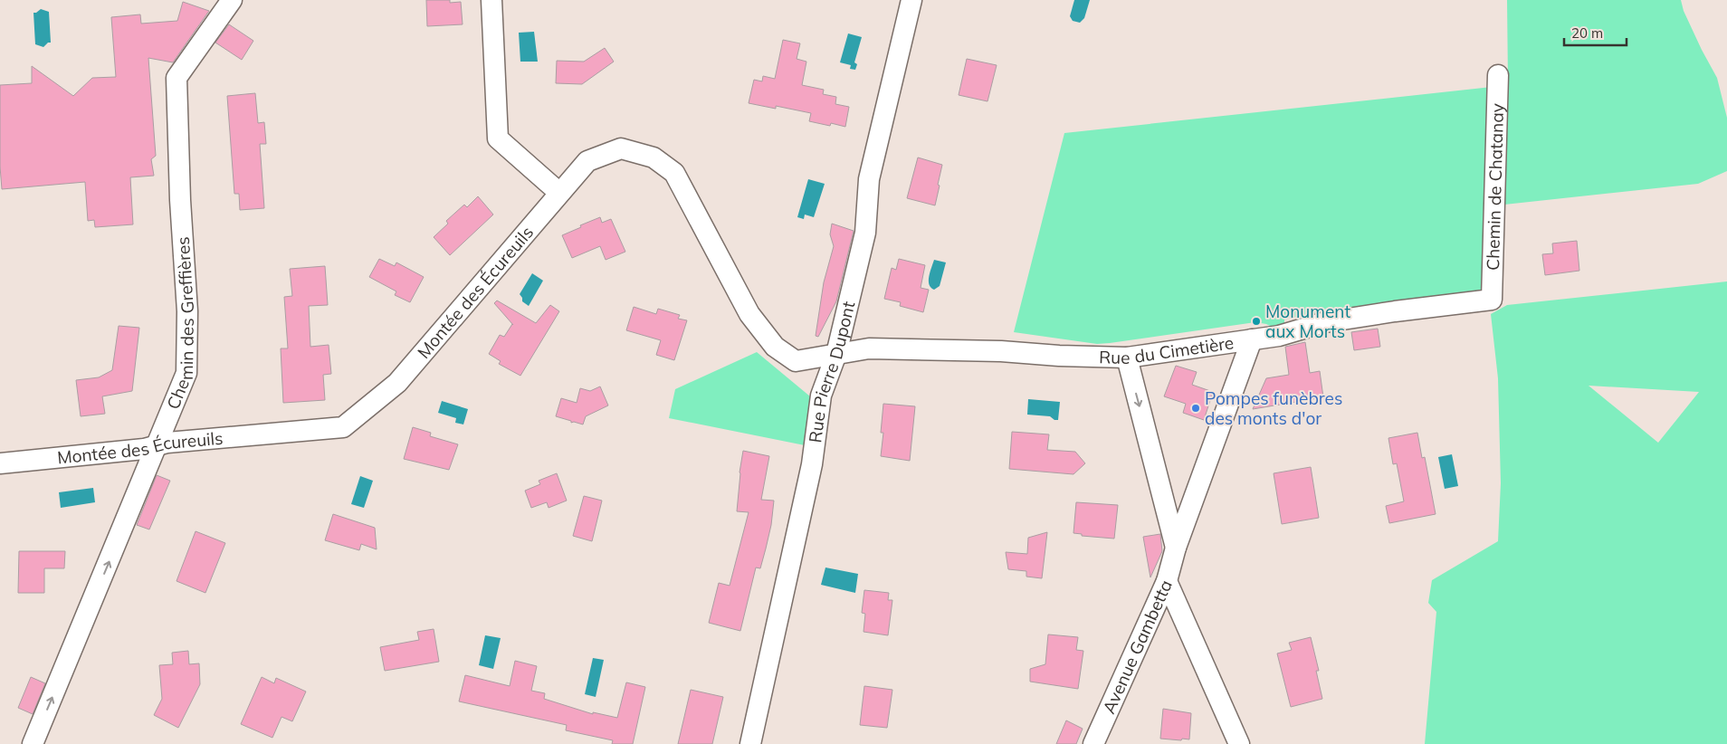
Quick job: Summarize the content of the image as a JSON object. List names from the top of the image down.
{
  "streets": {
    "street": [
      "Chemin de Chatanay",
      "Montée des Écureuils",
      "Chemin des Greffières",
      "Rue du Cimetière",
      "Rue Pierre Dupont",
      "Avenue Gambetta"
    ]
  },
  "crossings": [
    ["Chemin de Chatanay", "Rue du Cimetière"],
    ["Montée des Écureuils", "Chemin des Greffières"],
    ["Montée des Écureuils", "Rue du Cimetière"],
    ["Montée des Écureuils", "Rue Pierre Dupont"],
    ["Rue du Cimetière", "Rue Pierre Dupont"],
    ["Rue du Cimetière", "Avenue Gambetta"]
  ],
  "one_way": ["Chemin des Greffières"],
  "places": ["Monument aux Morts", "Pompes funèbres des monts d'or"],
  "scale_bar": "20 m"
}
